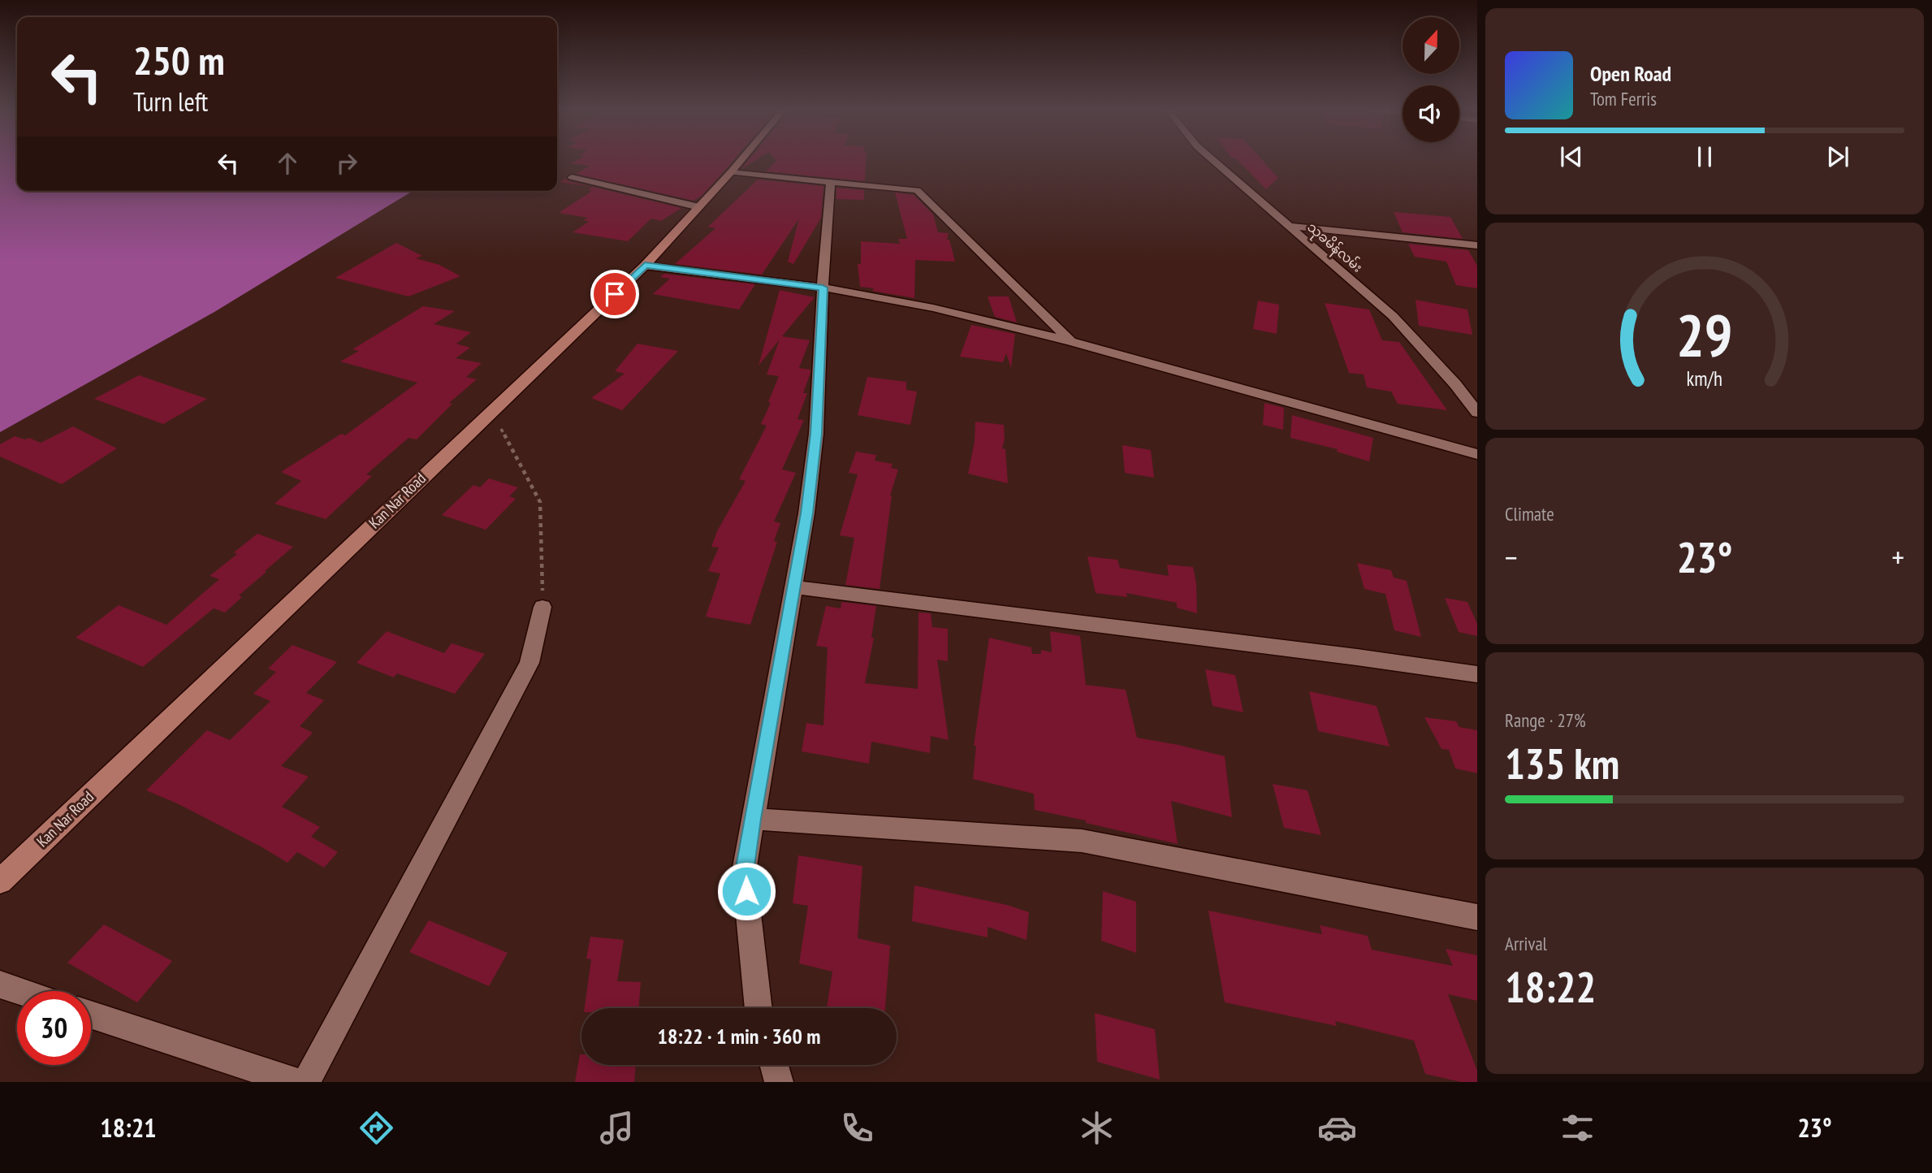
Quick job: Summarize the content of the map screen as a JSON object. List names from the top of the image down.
{
  "streets": {
    "main road": ["Kan Nar Road"],
    "street": ["သုခမိန်လမ်း"]
  },
  "north": "top",
  "page": {
    "turn": ["250 m", "Turn left"],
    "song": ["Open Road", "Tom Ferris"],
    "tile": [
      "Climate",
      ["Range · 27%", "135 km"],
      ["Arrival", "18:22"]
    ],
    "heat": ["−", "23°", "+"],
    "limit": "30",
    "trip": "18:22 · 1 min · 360 m",
    "tabs": ["18:21", "23°"],
    "gauge": ["29", "km/h"]
  }
}
